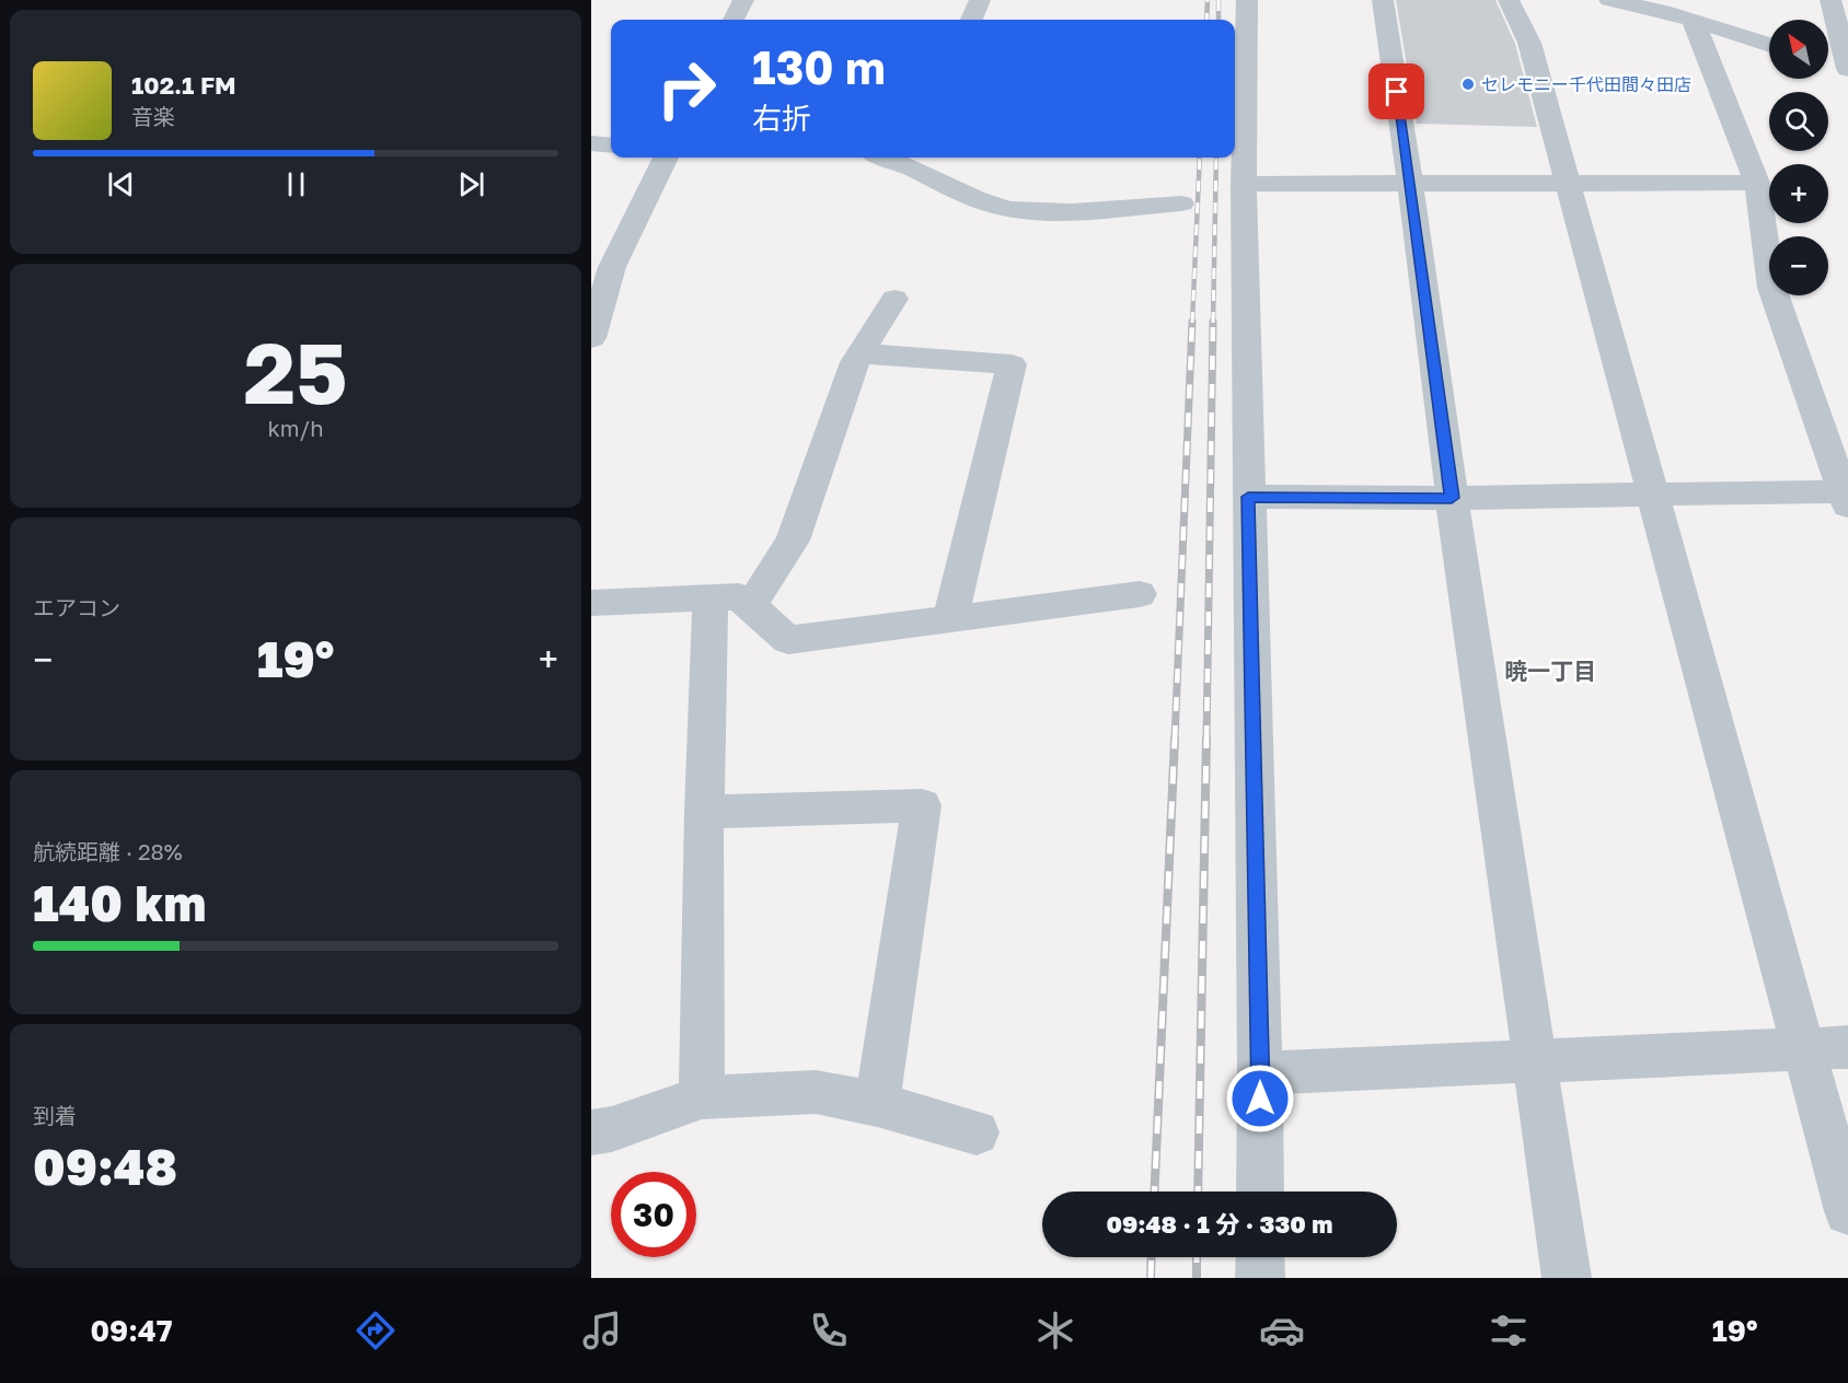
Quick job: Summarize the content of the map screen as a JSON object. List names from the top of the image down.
{
  "districts": ["暁一丁目"],
  "places": ["セレモニー千代田間々田店"],
  "north": "top left",
  "page": {
    "map_buttons": ["+", "−"],
    "turn": ["130 m", "右折"],
    "song": ["102.1 FM", "音楽"],
    "tile": [
      ["25", "km/h"],
      "エアコン",
      ["航続距離 · 28%", "140 km"],
      ["到着", "09:48"]
    ],
    "heat": ["−", "19°", "+"],
    "limit": "30",
    "trip": "09:48 · 1 分 · 330 m",
    "tabs": ["09:47", "19°"]
  }
}
